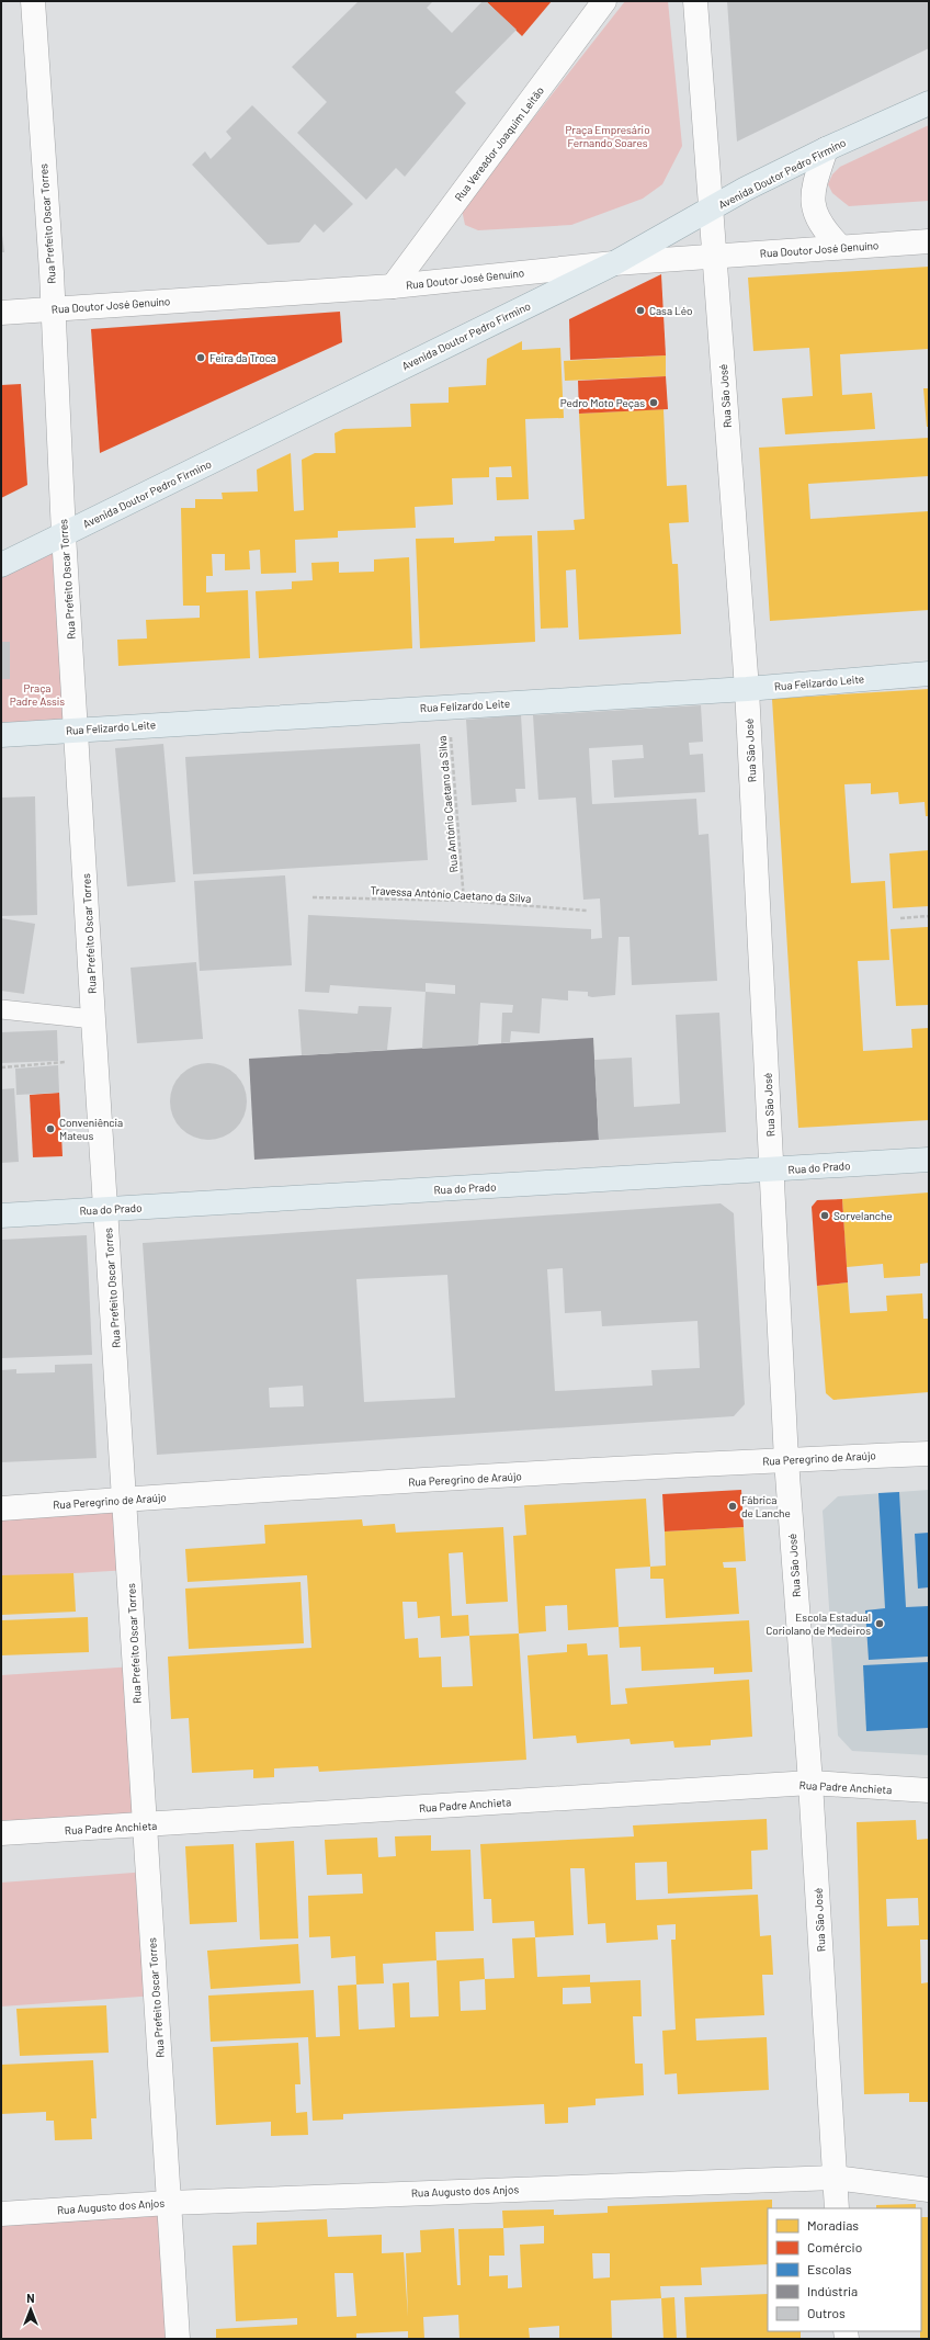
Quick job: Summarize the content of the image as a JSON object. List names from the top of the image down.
{
  "streets": {
    "main road": ["Avenida Doutor Pedro Firmino", "Rua Felizardo Leite", "Rua do Prado"],
    "street": [
      "Rua Vereador Joaquim Leitão",
      "Rua Prefeito Oscar Torres",
      "Rua Doutor José Genuíno",
      "Rua São José",
      "Rua Peregrino de Araújo",
      "Rua Padre Anchieta",
      "Rua Augusto dos Anjos"
    ],
    "path": ["Rua António Caetano da Silva", "Travessa António Caetano da Silva"]
  },
  "crossings": [
    ["Rua Vereador Joaquim Leitão", "Rua Doutor José Genuíno"],
    ["Avenida Doutor Pedro Firmino", "Rua Prefeito Oscar Torres"],
    ["Avenida Doutor Pedro Firmino", "Rua Doutor José Genuíno"],
    ["Avenida Doutor Pedro Firmino", "Rua São José"],
    ["Rua Prefeito Oscar Torres", "Rua Doutor José Genuíno"],
    ["Rua Prefeito Oscar Torres", "Rua Felizardo Leite"],
    ["Rua Prefeito Oscar Torres", "Rua do Prado"],
    ["Rua Prefeito Oscar Torres", "Rua Peregrino de Araújo"],
    ["Rua Prefeito Oscar Torres", "Rua Padre Anchieta"],
    ["Rua Prefeito Oscar Torres", "Rua Augusto dos Anjos"],
    ["Rua Doutor José Genuíno", "Rua São José"],
    ["Rua São José", "Rua Felizardo Leite"],
    ["Rua São José", "Rua do Prado"],
    ["Rua São José", "Rua Peregrino de Araújo"],
    ["Rua São José", "Rua Padre Anchieta"],
    ["Rua São José", "Rua Augusto dos Anjos"],
    ["Rua Felizardo Leite", "Rua António Caetano da Silva"],
    ["Rua António Caetano da Silva", "Travessa António Caetano da Silva"]
  ],
  "parks": ["Praça Empresário Fernando Soares", "Praça Padre Assis"],
  "places": [
    "Casa Léo",
    "Feira da Troca",
    "Pedro Moto Peças",
    "Conveniência Mateus",
    "Sorvelanche",
    "Fábrica de Lanche",
    "Escola Estadual Coriolano de Medeiros"
  ],
  "legend": [
    "Moradias",
    "Comércio",
    "Escolas",
    "Indústria",
    "Outros"
  ],
  "north": "top"
}
